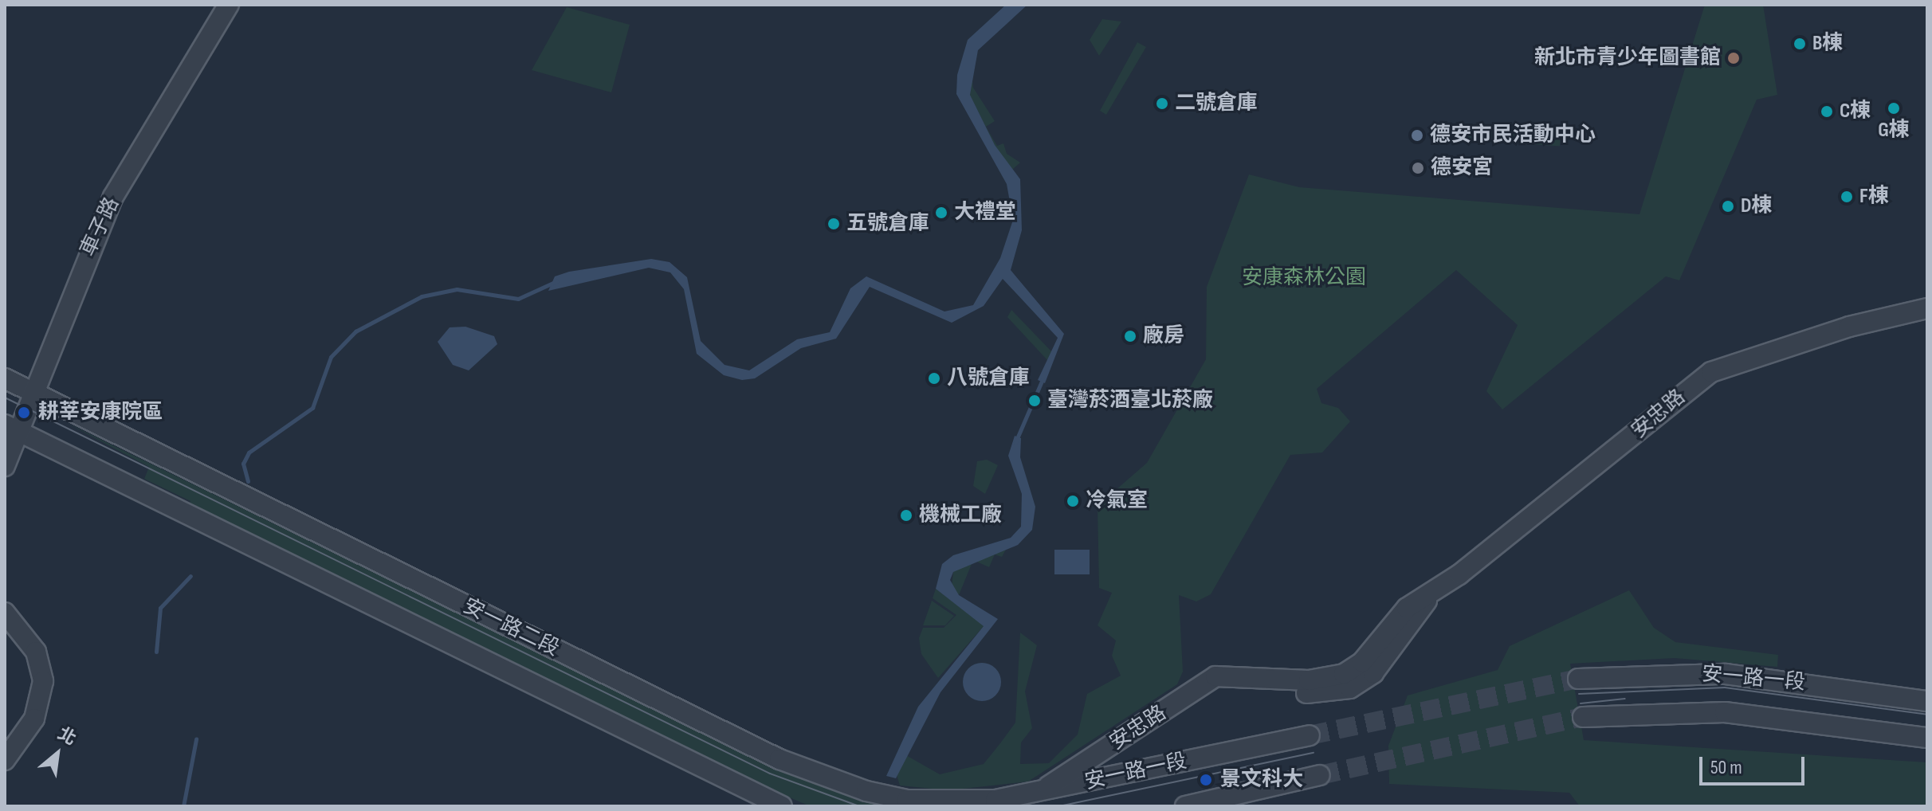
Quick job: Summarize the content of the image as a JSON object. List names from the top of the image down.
{
  "streets": {
    "street": [
      "車子路",
      "安忠路",
      "安一路二段",
      "安一路一段"
    ]
  },
  "crossings": [
    ["車子路", "安一路二段"],
    ["安忠路", "安一路二段"],
    ["安忠路", "安一路一段"],
    ["安一路二段", "安一路一段"]
  ],
  "parks": ["安康森林公園"],
  "places": [
    "B棟",
    "新北市青少年圖書館",
    "二號倉庫",
    "G棟",
    "C棟",
    "德安市民活動中心",
    "德安宮",
    "F棟",
    "D棟",
    "大禮堂",
    "五號倉庫",
    "廠房",
    "八號倉庫",
    "臺灣菸酒臺北菸廠",
    "耕莘安康院區",
    "冷氣室",
    "機械工廠",
    "景文科大"
  ],
  "scale_bar": "50 m",
  "north": "top right"
}
